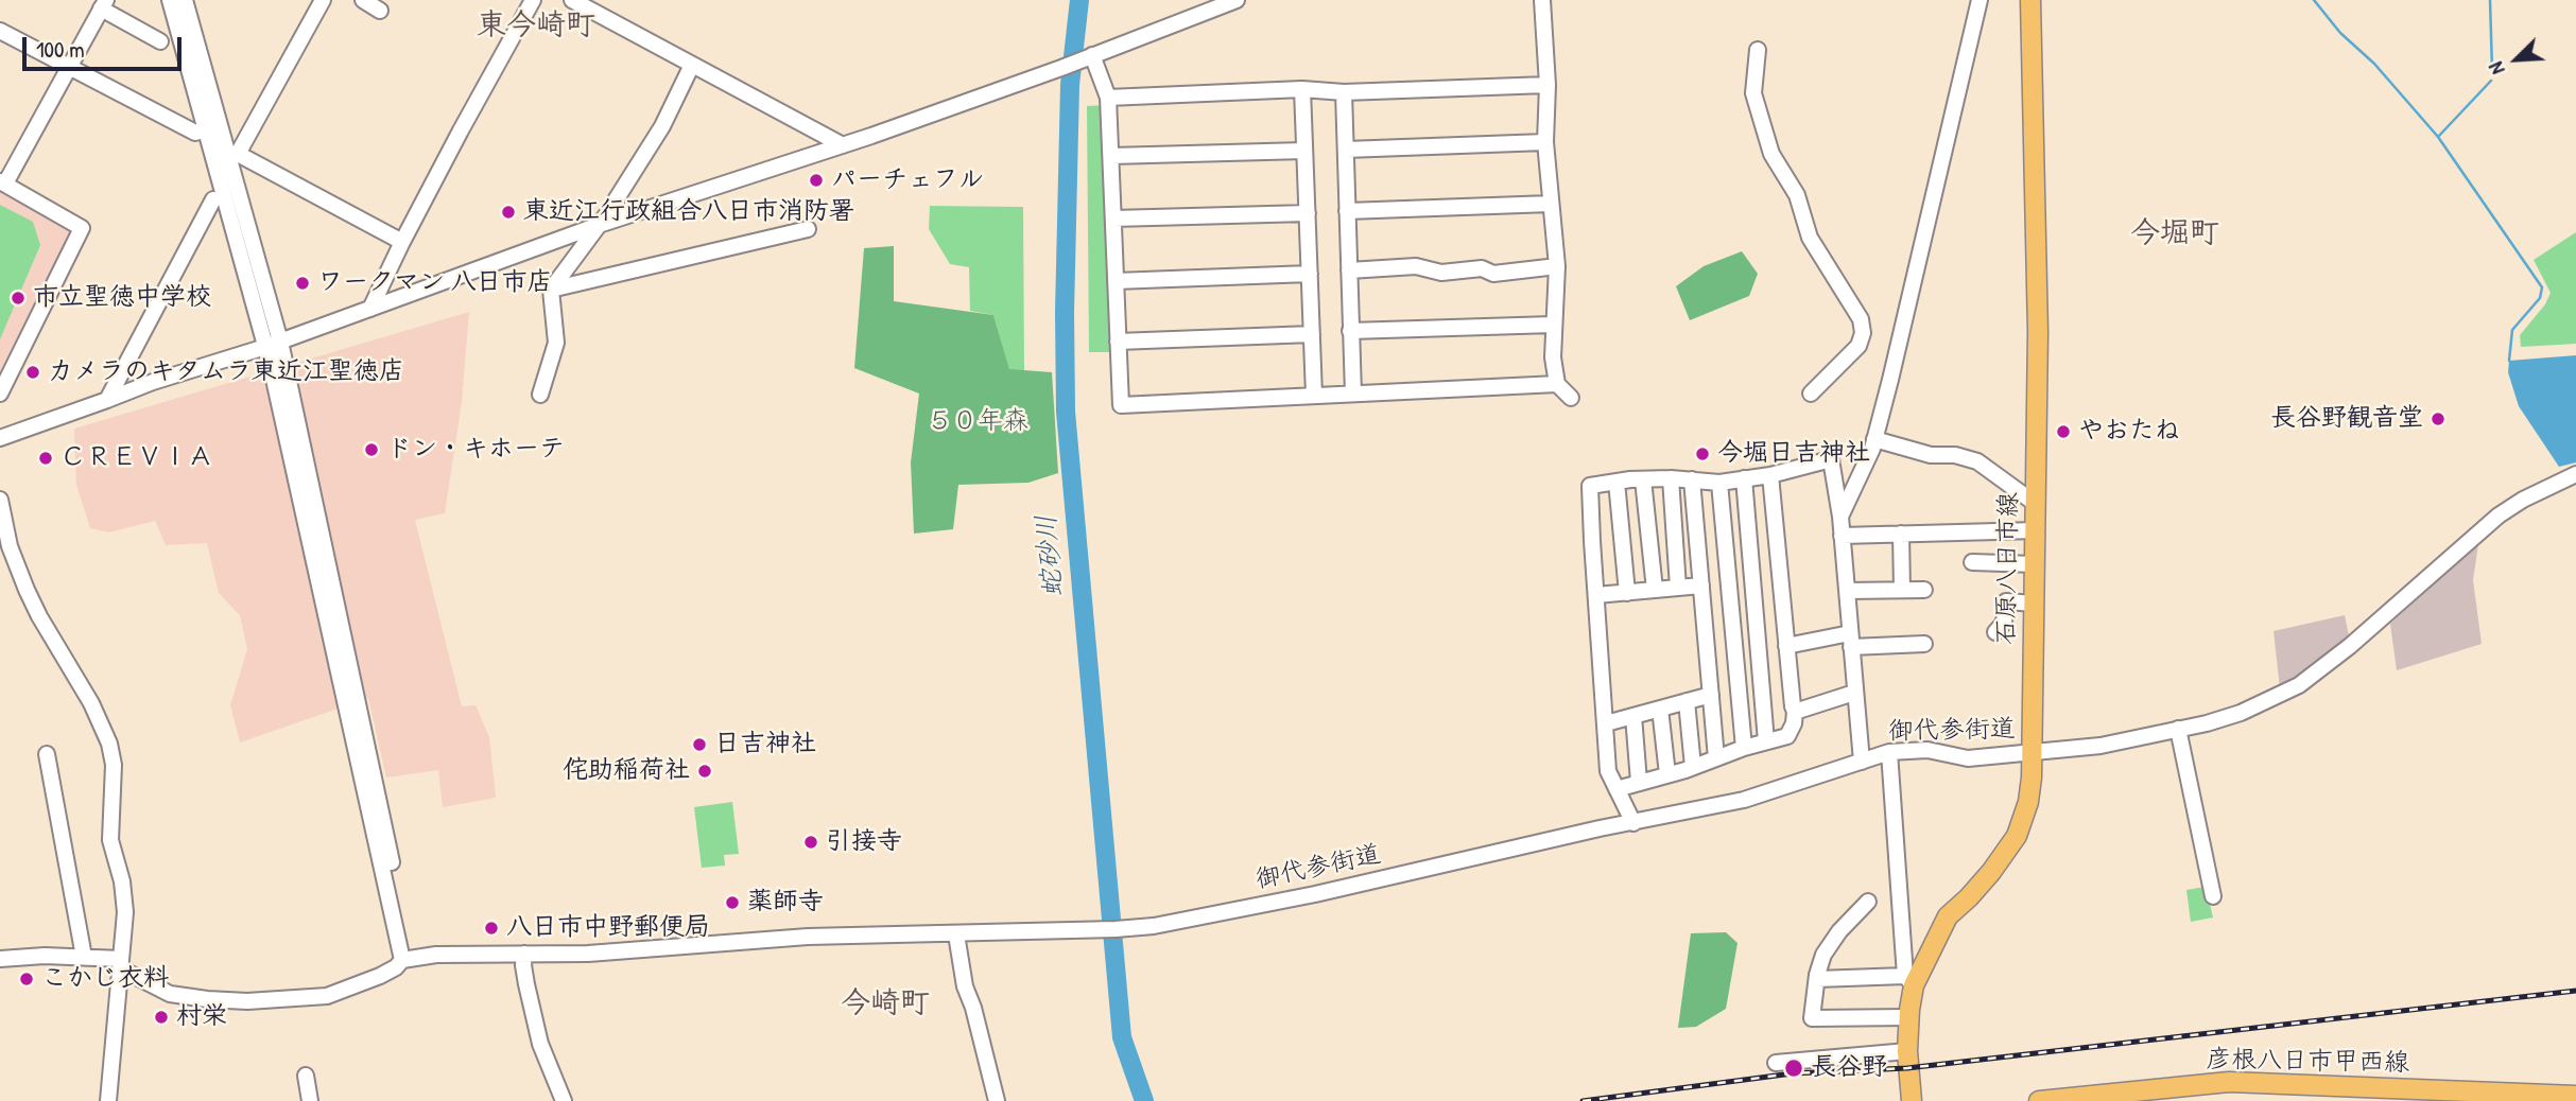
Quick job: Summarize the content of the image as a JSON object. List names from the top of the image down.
{
  "streets": {
    "main road": ["石原八日市線", "彦根八日市甲西線"],
    "street": ["御代参街道"]
  },
  "crossings": [
    ["石原八日市線", "御代参街道"]
  ],
  "districts": ["東今崎町", "今堀町", "今崎町"],
  "water": ["蛇砂川"],
  "parks": ["５０年森"],
  "places": [
    "パーチェフル",
    "東近江行政組合八日市消防署",
    "ワークマン 八日市店",
    "市立聖徳中学校",
    "カメラのキタムラ東近江聖徳店",
    "長谷野観音堂",
    "やおたね",
    "ドン・キホーテ",
    "今堀日吉神社",
    "ＣＲＥＶＩＡ",
    "日吉神社",
    "侘助稲荷社",
    "引接寺",
    "薬師寺",
    "八日市中野郵便局",
    "こかじ衣料",
    "村栄",
    "長谷野"
  ],
  "scale_bar": "100 m",
  "north": "bottom left"
}
